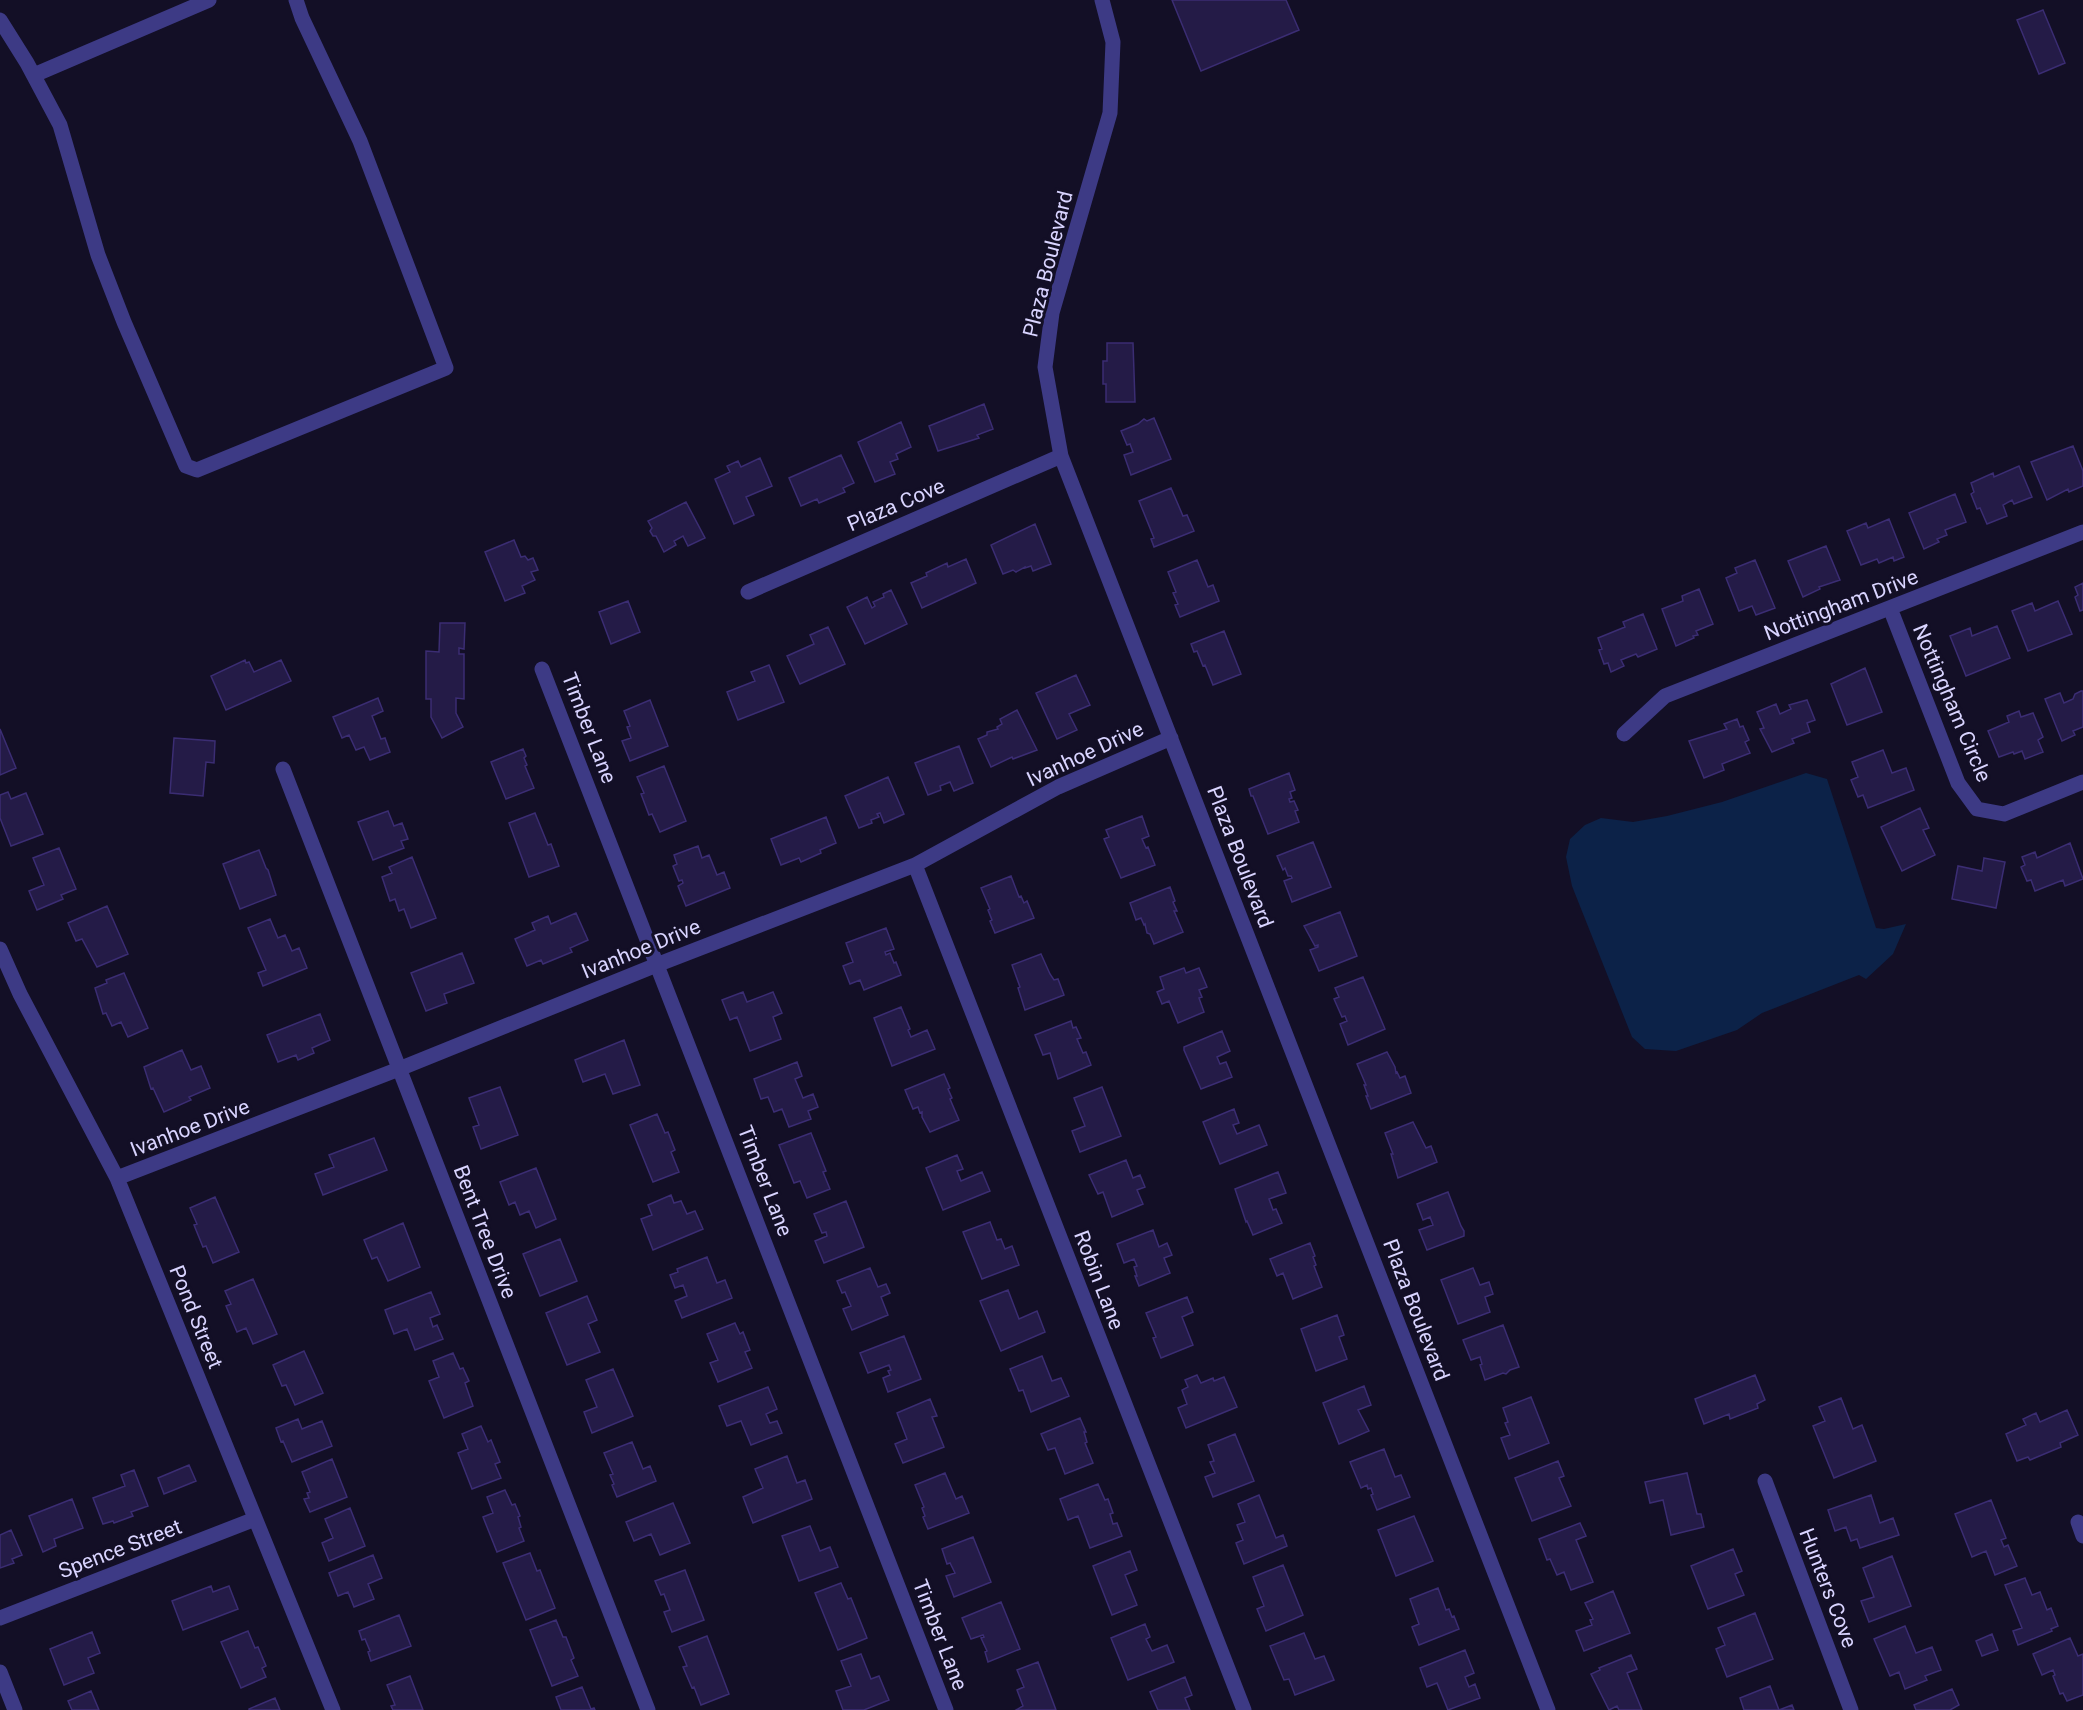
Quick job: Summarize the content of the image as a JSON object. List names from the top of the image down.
{
  "streets": {
    "street": [
      "Plaza Boulevard",
      "Plaza Cove",
      "Nottingham Drive",
      "Nottingham Circle",
      "Timber Lane",
      "Ivanhoe Drive",
      "Bent Tree Drive",
      "Robin Lane",
      "Pond Street",
      "Spence Street",
      "Hunters Cove"
    ]
  },
  "crossings": [
    ["Plaza Boulevard", "Plaza Cove"],
    ["Plaza Boulevard", "Ivanhoe Drive"],
    ["Nottingham Drive", "Nottingham Circle"],
    ["Timber Lane", "Ivanhoe Drive"],
    ["Ivanhoe Drive", "Bent Tree Drive"],
    ["Ivanhoe Drive", "Robin Lane"],
    ["Ivanhoe Drive", "Pond Street"],
    ["Pond Street", "Spence Street"]
  ]
}
